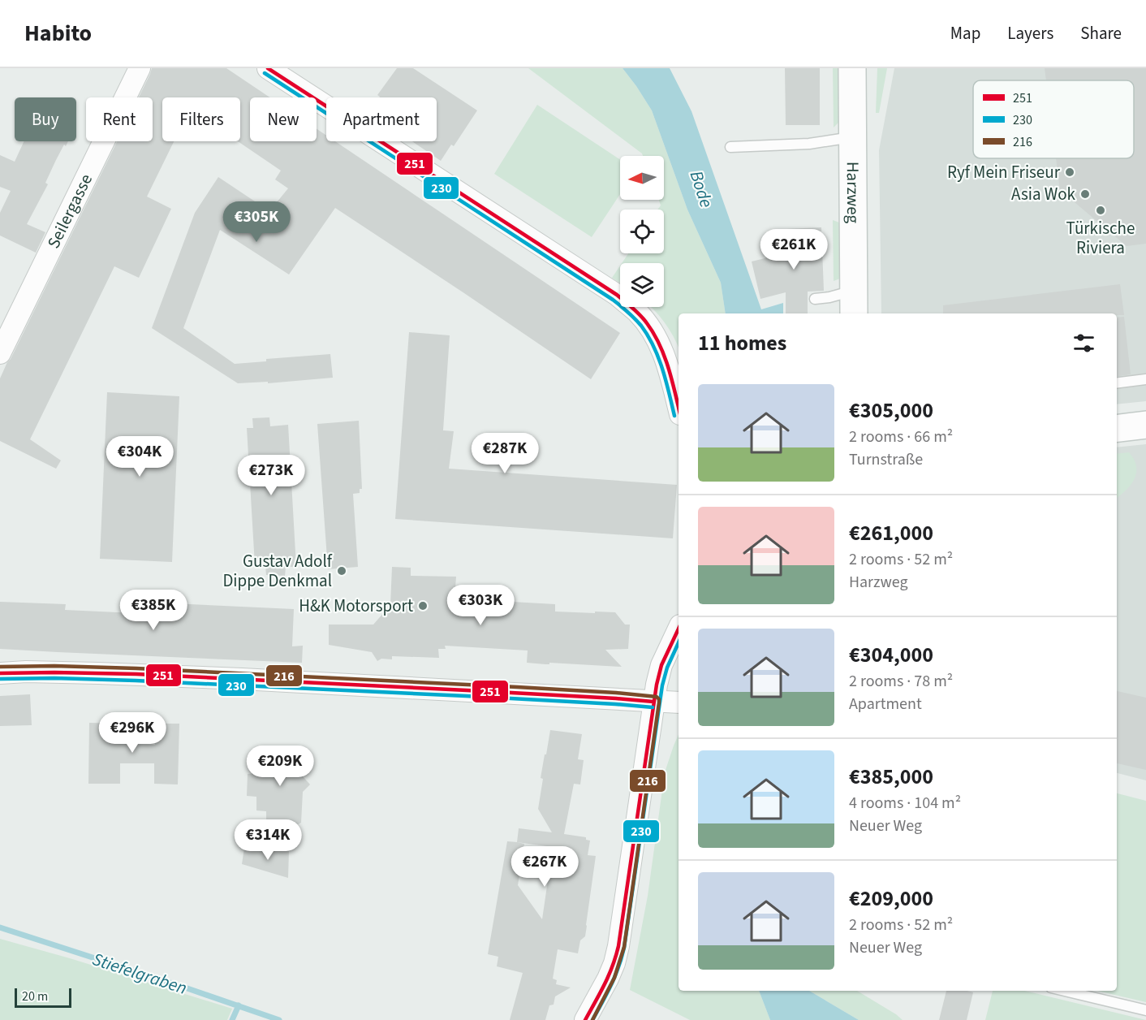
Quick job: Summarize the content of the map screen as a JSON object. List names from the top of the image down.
{
  "streets": {
    "main road": ["Harzweg"],
    "street": ["Seilergasse"]
  },
  "water": ["Bode", "Stiefelgraben"],
  "places": [
    "Ryf Mein Friseur",
    "Asia Wok",
    "Türkische Riviera",
    "Gustav Adolf Dippe Denkmal",
    "H&K Motorsport"
  ],
  "lines": ["transit line 251", "transit line 230", "transit line 216"],
  "legend": ["251", "230", "216"],
  "scale_bar": "20 m",
  "north": "left",
  "page": {
    "header": "Habito",
    "nav": ["Map", "Layers", "Share"],
    "chip": [
      "Buy",
      "Rent",
      "Filters",
      "New",
      "Apartment"
    ],
    "price": [
      "€305K",
      "€261K",
      "€287K",
      "€304K",
      "€273K",
      "€303K",
      "€385K",
      "€296K",
      "€209K",
      "€314K",
      "€267K"
    ],
    "heading": "11 homes",
    "list": [
      {
        "name": "€305,000",
        "note": "2 rooms · 66 m² · Turnstraße"
      },
      {
        "name": "€261,000",
        "note": "2 rooms · 52 m² · Harzweg"
      },
      {
        "name": "€304,000",
        "note": "2 rooms · 78 m² · Apartment"
      },
      {
        "name": "€385,000",
        "note": "4 rooms · 104 m² · Neuer Weg"
      },
      {
        "name": "€209,000",
        "note": "2 rooms · 52 m² · Neuer Weg"
      }
    ],
    "scale": "20 m"
  }
}
